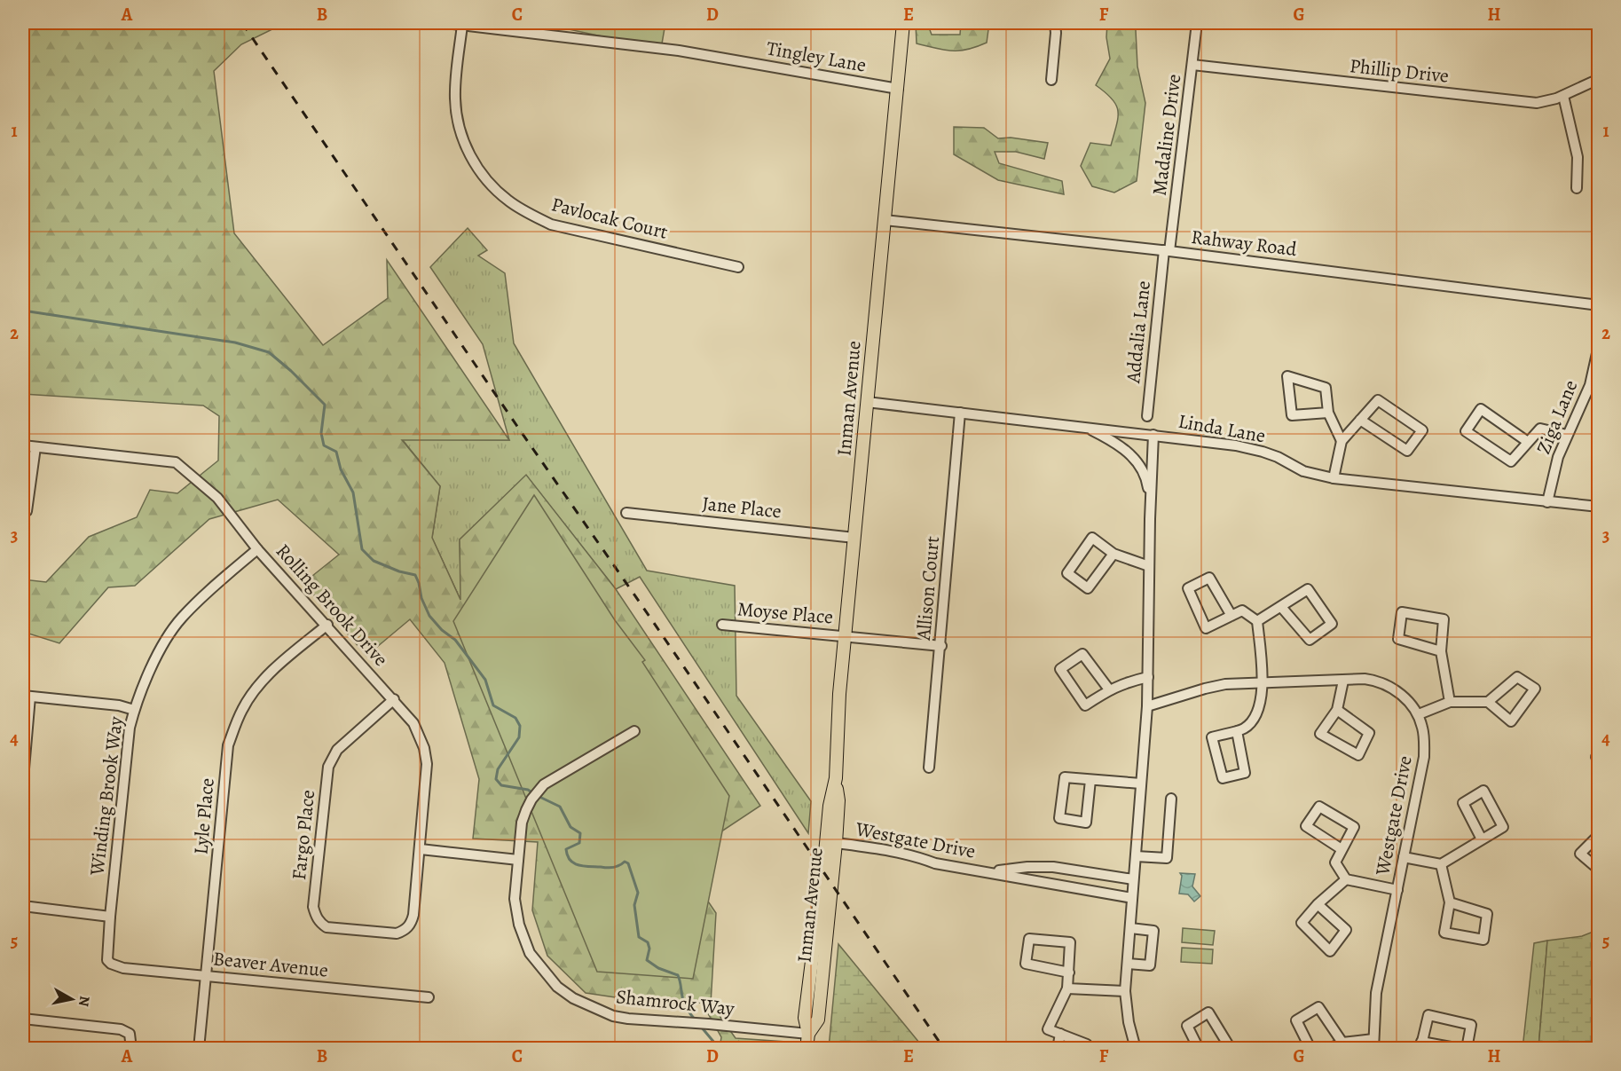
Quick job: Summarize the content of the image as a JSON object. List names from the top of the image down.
{
  "streets": {
    "main road": ["Inman Avenue"],
    "street": [
      "Tingley Lane",
      "Phillip Drive",
      "Madaline Drive",
      "Pavlocak Court",
      "Rahway Road",
      "Addalia Lane",
      "Ziga Lane",
      "Linda Lane",
      "Jane Place",
      "Allison Court",
      "Rolling Brook Drive",
      "Moyse Place",
      "Winding Brook Way",
      "Westgate Drive",
      "Lyle Place",
      "Fargo Place",
      "Beaver Avenue",
      "Shamrock Way"
    ]
  },
  "crossings": [
    ["Tingley Lane", "Pavlocak Court"],
    ["Tingley Lane", "Inman Avenue"],
    ["Phillip Drive", "Madaline Drive"],
    ["Madaline Drive", "Rahway Road"],
    ["Madaline Drive", "Addalia Lane"],
    ["Rahway Road", "Addalia Lane"],
    ["Rahway Road", "Inman Avenue"],
    ["Inman Avenue", "Linda Lane"],
    ["Inman Avenue", "Jane Place"],
    ["Inman Avenue", "Moyse Place"],
    ["Inman Avenue", "Westgate Drive"],
    ["Inman Avenue", "Shamrock Way"],
    ["Ziga Lane", "Linda Lane"],
    ["Linda Lane", "Allison Court"],
    ["Allison Court", "Moyse Place"],
    ["Rolling Brook Drive", "Winding Brook Way"],
    ["Rolling Brook Drive", "Lyle Place"],
    ["Rolling Brook Drive", "Fargo Place"],
    ["Winding Brook Way", "Beaver Avenue"],
    ["Lyle Place", "Beaver Avenue"]
  ],
  "north": "right",
  "grid": {
    "columns": [
      "A",
      "B",
      "C",
      "D",
      "E",
      "F",
      "G",
      "H"
    ],
    "rows": [
      "1",
      "2",
      "3",
      "4",
      "5"
    ]
  }
}
